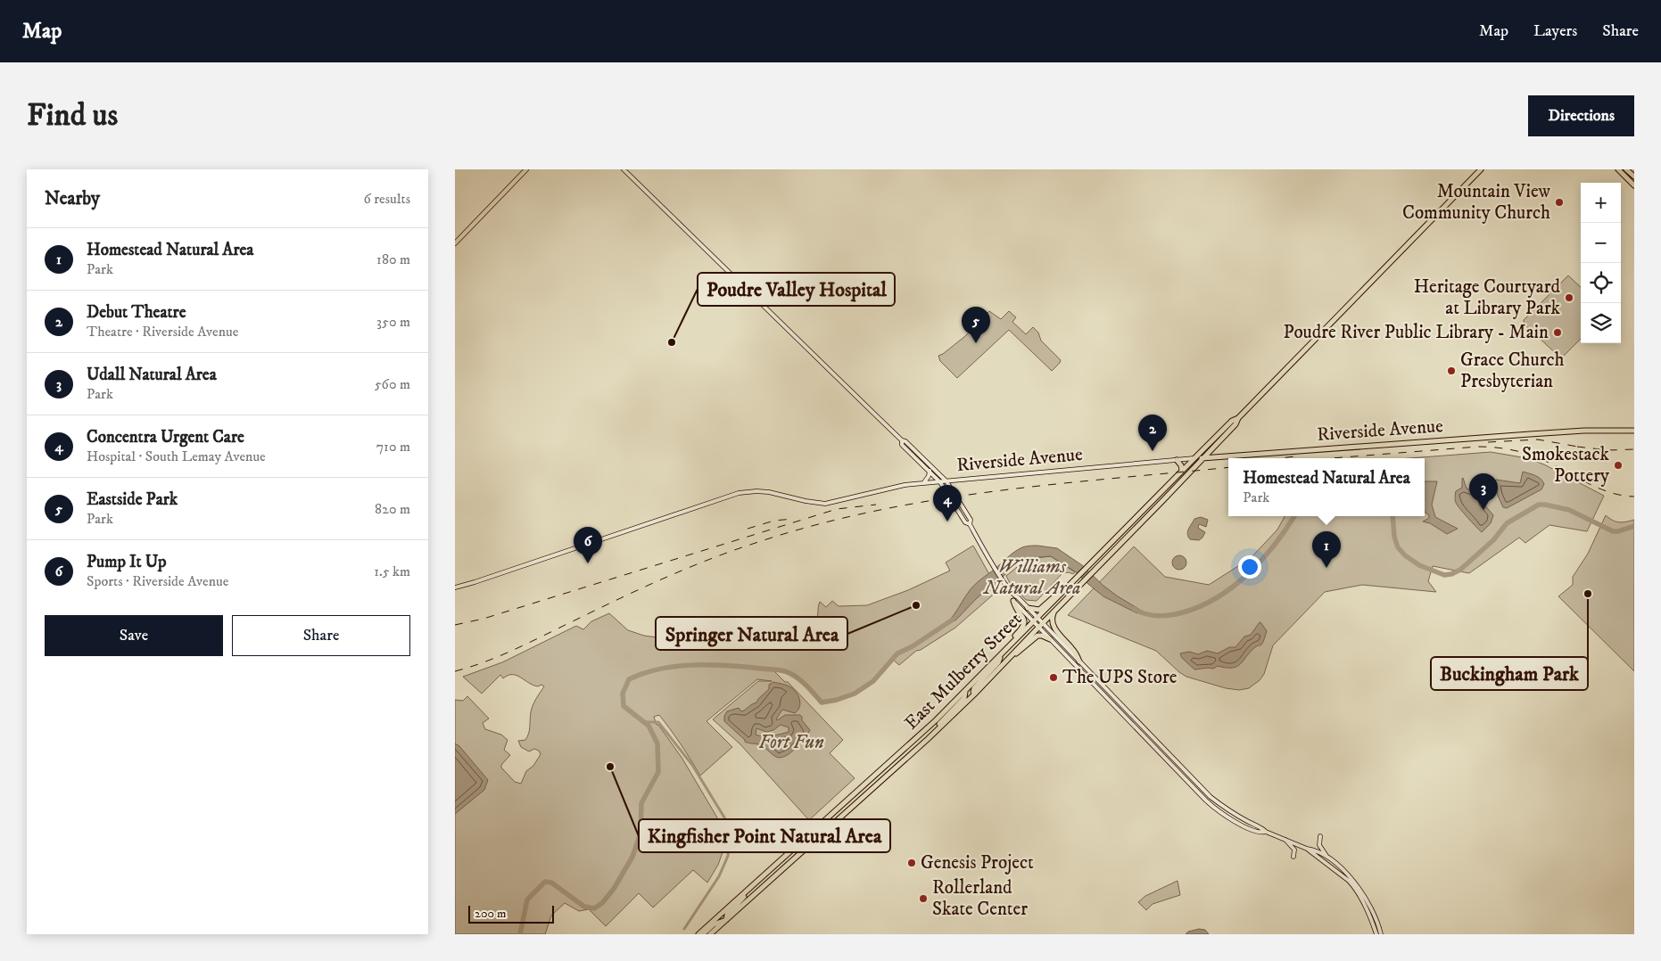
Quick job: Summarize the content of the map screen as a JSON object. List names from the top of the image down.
{
  "streets": {
    "highway": ["Riverside Avenue", "East Mulberry Street"]
  },
  "crossings": [
    ["Riverside Avenue", "East Mulberry Street"]
  ],
  "parks": ["Williams Natural Area", "Fort Fun"],
  "places": [
    "Mountain View Community Church",
    "Heritage Courtyard at Library Park",
    "Poudre River Public Library - Main",
    "Poudre Valley Hospital",
    "Grace Church Presbyterian",
    "Smokestack Pottery",
    "Buckingham Park",
    "Springer Natural Area",
    "The UPS Store",
    "Kingfisher Point Natural Area",
    "Genesis Project",
    "Rollerland Skate Center"
  ],
  "scale_bar": "200 m",
  "page": {
    "header": "Map",
    "nav": ["Map", "Layers", "Share"],
    "buttons": [
      "Directions",
      ["Save", "Share"]
    ],
    "title": "Find us",
    "heading": ["Nearby", "6 results"],
    "map_buttons": ["+", "−"],
    "list": [
      {
        "mark": "1",
        "name": "Homestead Natural Area",
        "note": "Park",
        "value": "180 m"
      },
      {
        "mark": "2",
        "name": "Debut Theatre",
        "note": "Theatre · Riverside Avenue",
        "value": "350 m"
      },
      {
        "mark": "3",
        "name": "Udall Natural Area",
        "note": "Park",
        "value": "560 m"
      },
      {
        "mark": "4",
        "name": "Concentra Urgent Care",
        "note": "Hospital · South Lemay Avenue",
        "value": "710 m"
      },
      {
        "mark": "5",
        "name": "Eastside Park",
        "note": "Park",
        "value": "820 m"
      },
      {
        "mark": "6",
        "name": "Pump It Up",
        "note": "Sports · Riverside Avenue",
        "value": "1.5 km"
      }
    ],
    "pins": [
      "5",
      "2",
      "3",
      "4",
      "6",
      "1"
    ],
    "popup": ["Homestead Natural Area", "Park"],
    "scale": "200 m"
  }
}
